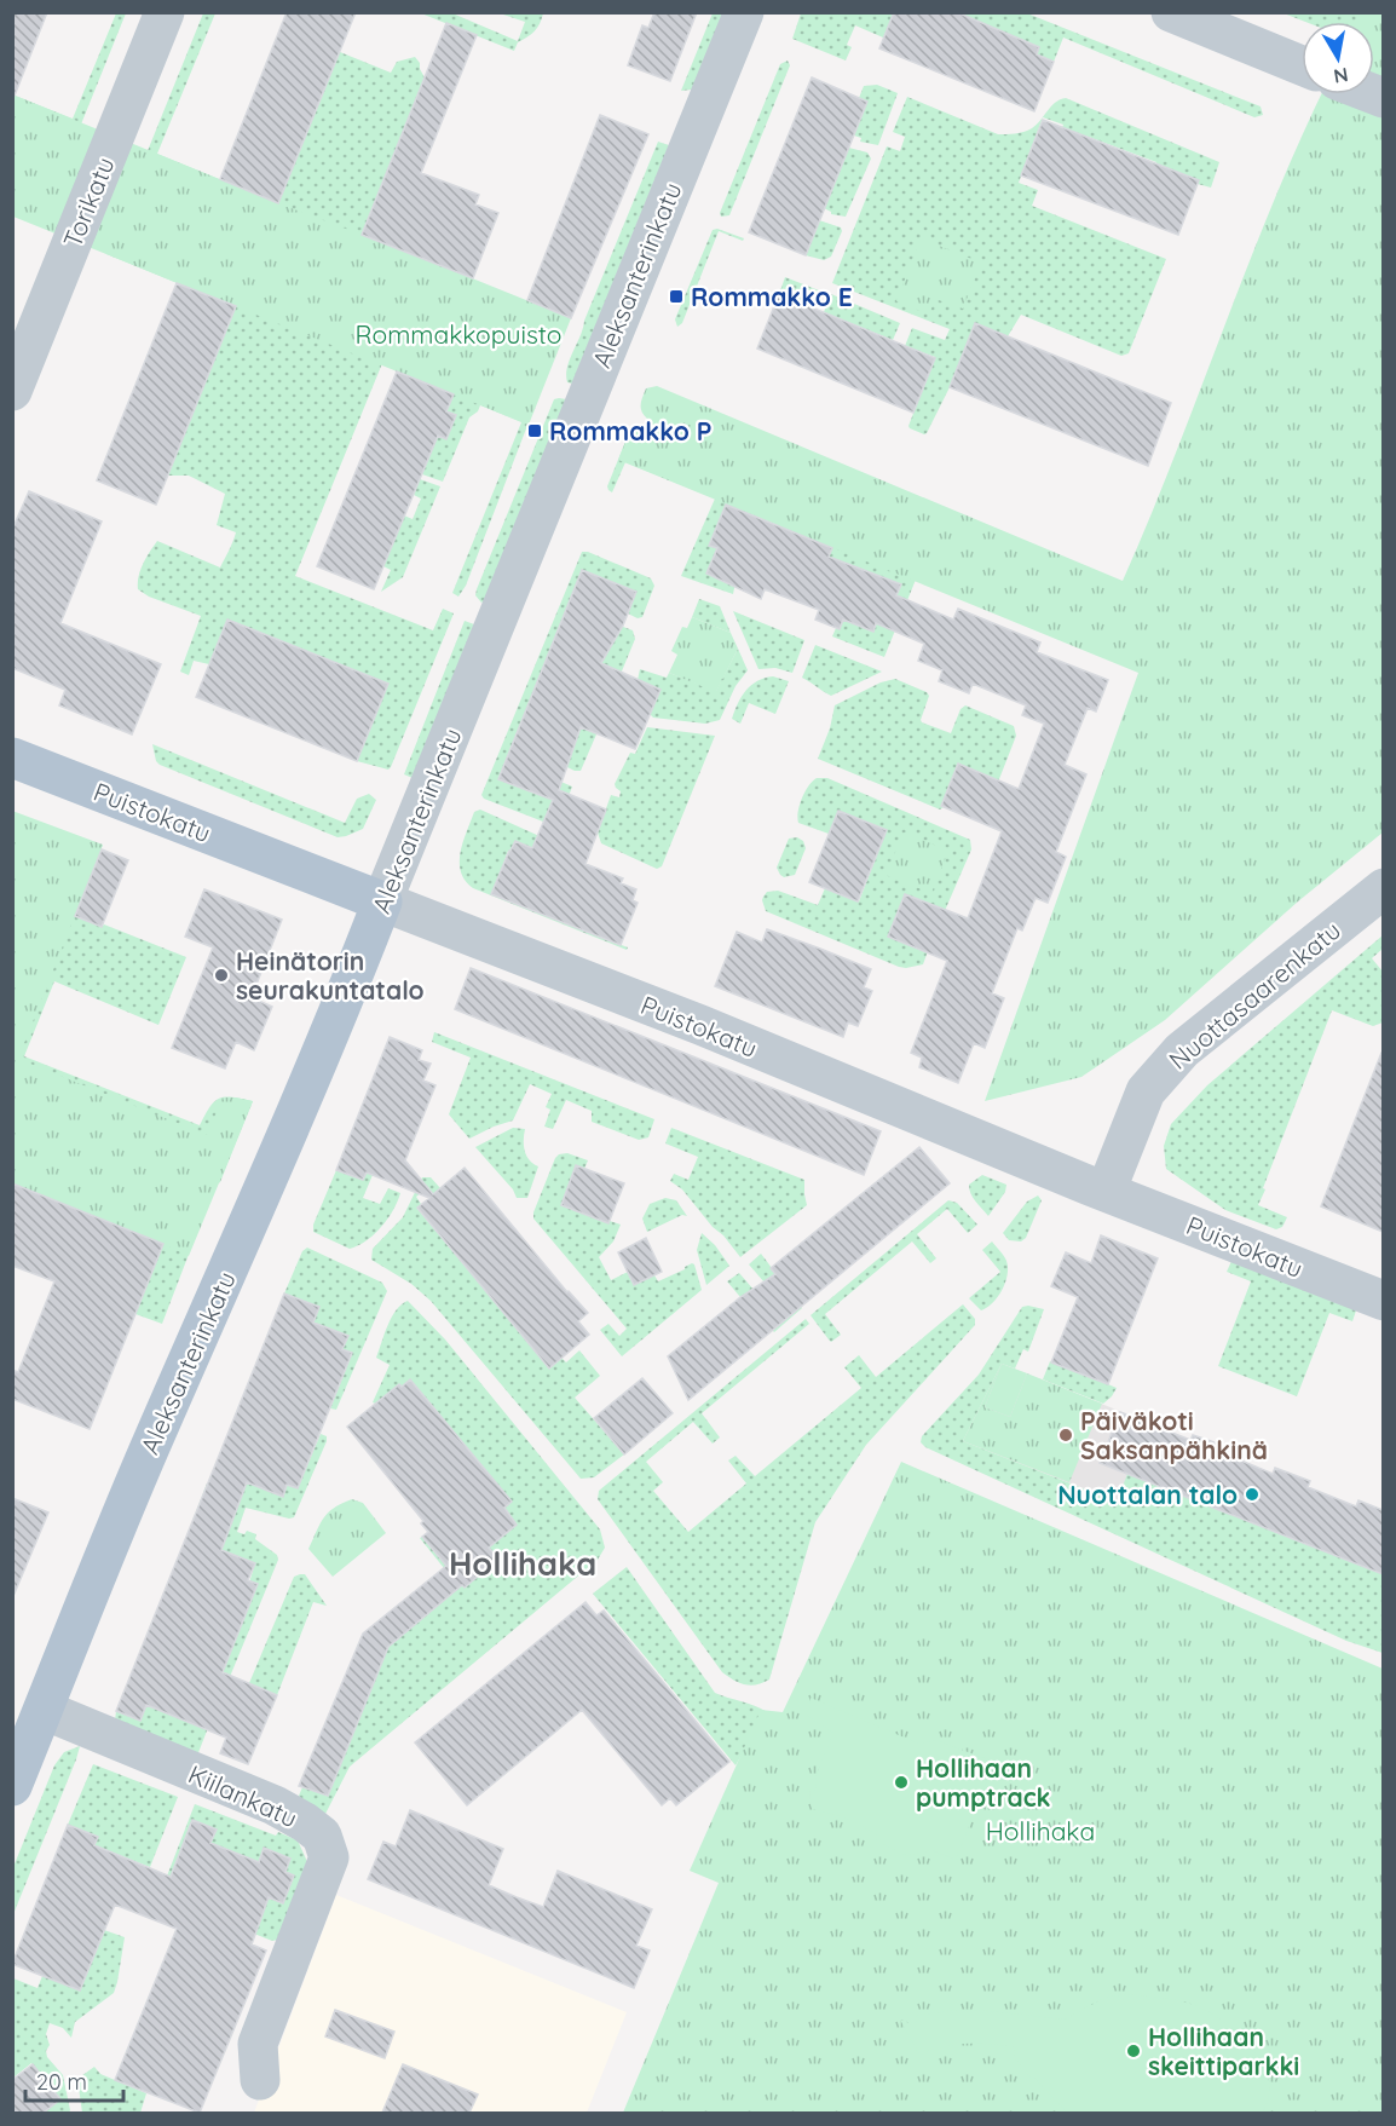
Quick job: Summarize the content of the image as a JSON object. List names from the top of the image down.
{
  "streets": {
    "main road": ["Aleksanterinkatu", "Puistokatu"],
    "street": ["Torikatu", "Nuottasaarenkatu", "Kiilankatu"]
  },
  "crossings": [
    ["Aleksanterinkatu", "Puistokatu"],
    ["Aleksanterinkatu", "Kiilankatu"],
    ["Puistokatu", "Nuottasaarenkatu"]
  ],
  "districts": ["Hollihaka"],
  "parks": ["Rommakkopuisto", "Hollihaka"],
  "places": {
    "transit": ["Rommakko E", "Rommakko P"],
    "other": [
      "Heinätorin seurakuntatalo",
      "Päiväkoti Saksanpähkinä",
      "Nuottalan talo",
      "Hollihaan pumptrack",
      "Hollihaan skeittiparkki"
    ]
  },
  "scale_bar": "20 m",
  "north": "bottom"
}
